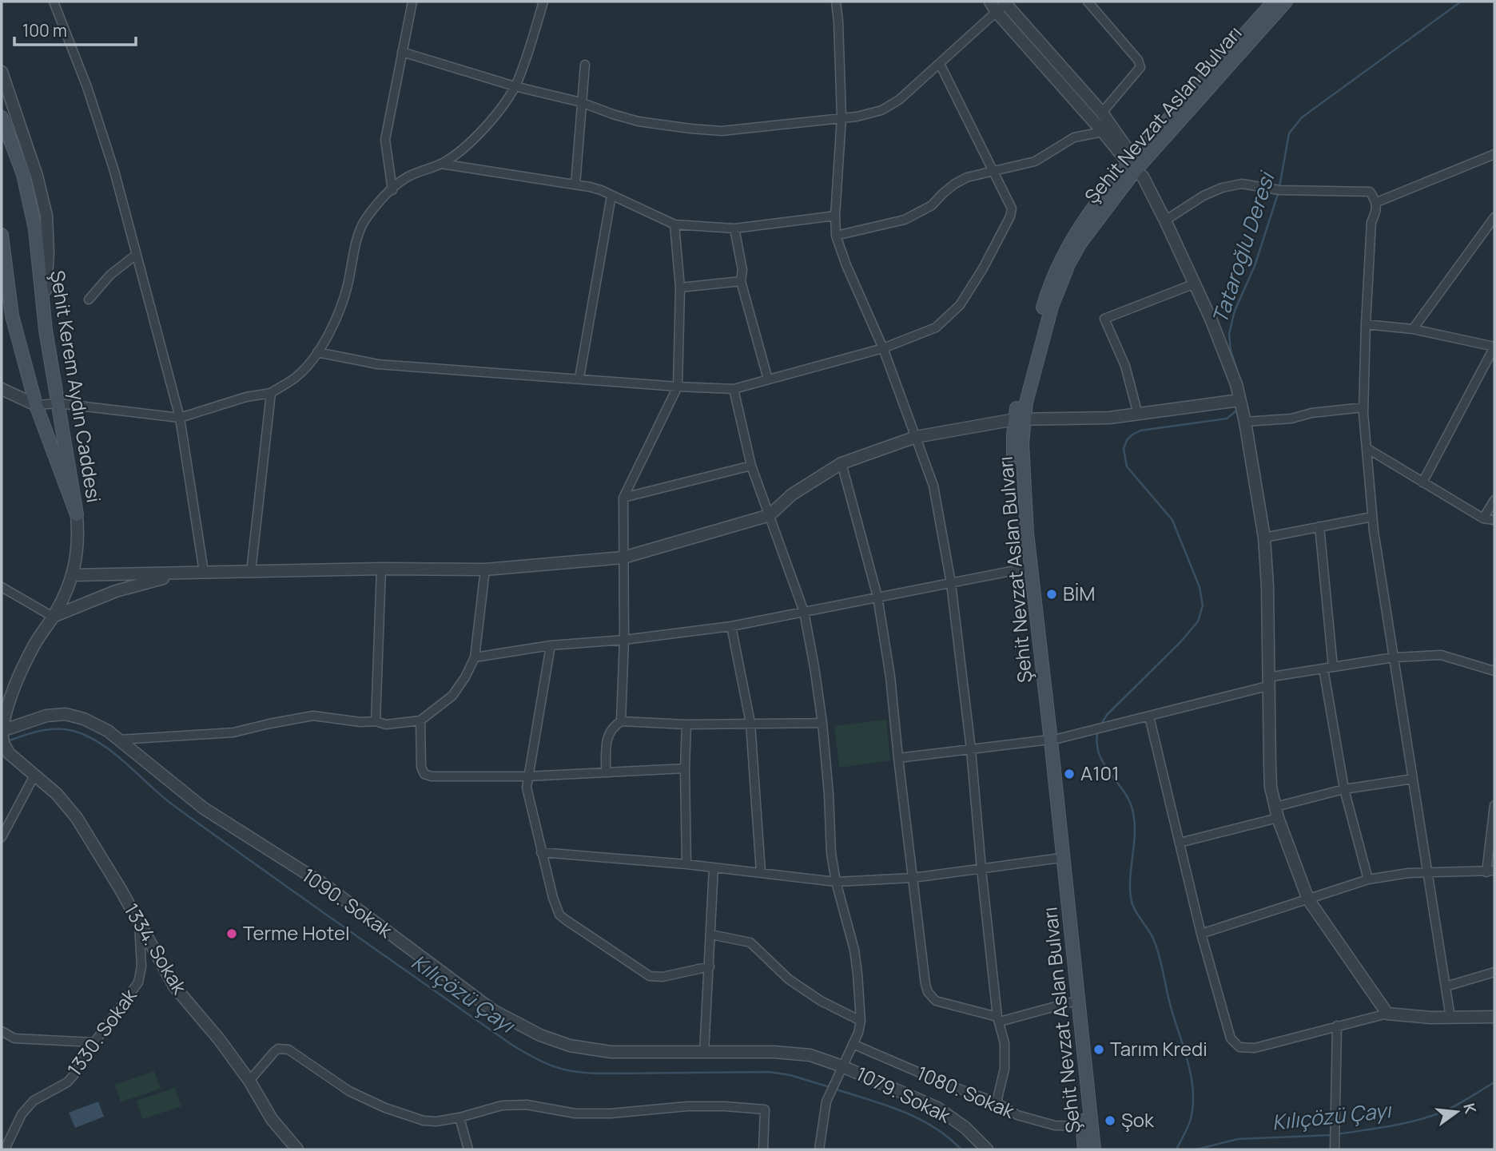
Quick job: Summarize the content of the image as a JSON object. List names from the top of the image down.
{
  "streets": {
    "main road": ["Şehit Nevzat Aslan Bulvarı", "Şehit Kerem Aydın Caddesi"],
    "street": [
      "1090. Sokak",
      "1334. Sokak",
      "1330. Sokak",
      "1080. Sokak",
      "1079. Sokak"
    ]
  },
  "crossings": [
    ["Şehit Nevzat Aslan Bulvarı", "1080. Sokak"],
    ["1090. Sokak", "1079. Sokak"],
    ["1334. Sokak", "1330. Sokak"]
  ],
  "water": ["Tataroğlu Deresi", "Kılıçözü Çayı"],
  "places": [
    "BİM",
    "A101",
    "Terme Hotel",
    "Tarım Kredi",
    "Şok"
  ],
  "scale_bar": "100 m",
  "north": "right"
}
